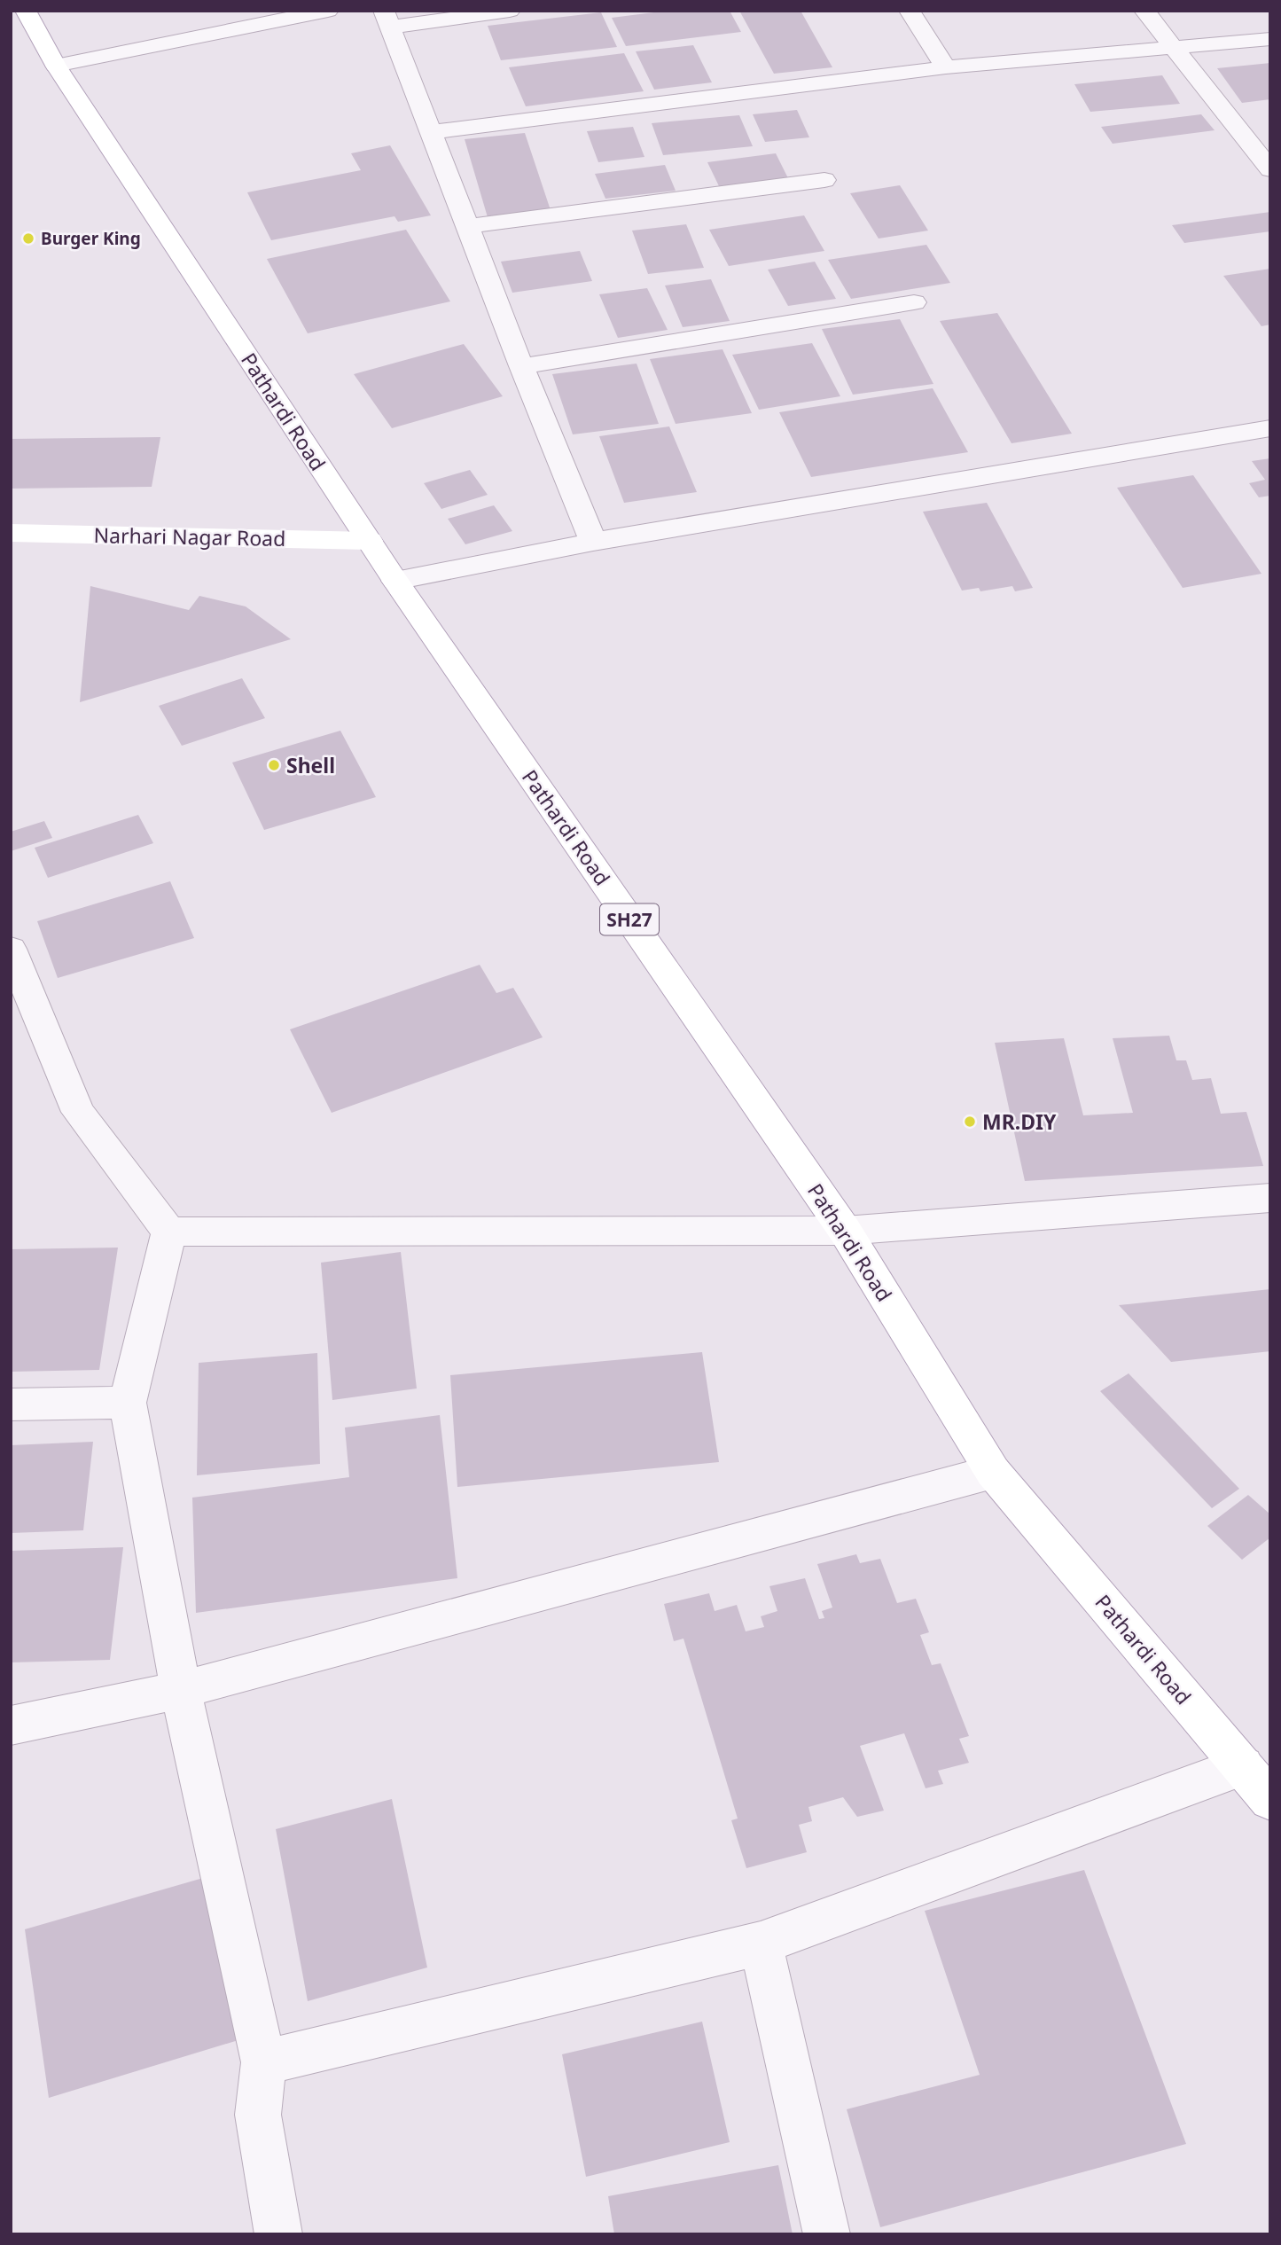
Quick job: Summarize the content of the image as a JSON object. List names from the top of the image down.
{
  "streets": {
    "main road": ["Pathardi Road", "Narhari Nagar Road", "SH27"]
  },
  "crossings": [
    ["Pathardi Road", "Narhari Nagar Road"]
  ],
  "places": ["Burger King", "Shell", "MR.DIY"]
}
